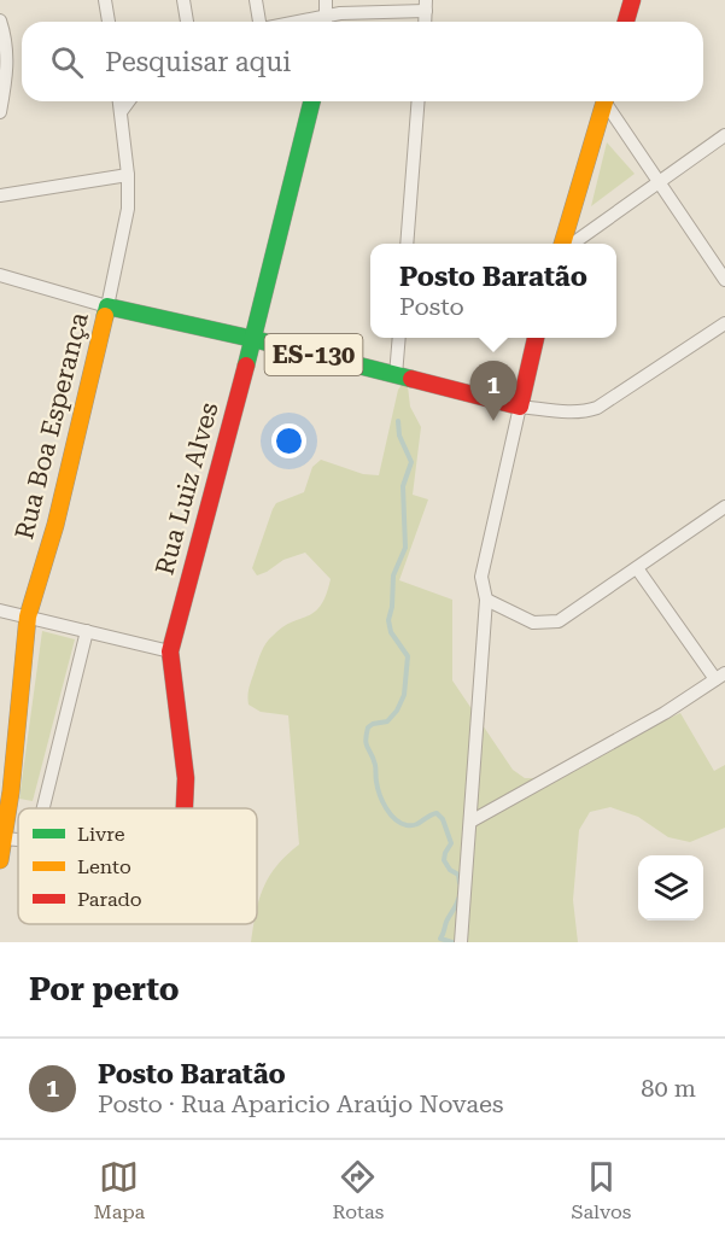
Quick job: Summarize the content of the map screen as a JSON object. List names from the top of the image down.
{
  "streets": {
    "main road": ["ES-130", "Rua Boa Esperança", "Rua Luiz Alves"]
  },
  "crossings": [
    ["ES-130", "Rua Boa Esperança"],
    ["ES-130", "Rua Luiz Alves"]
  ],
  "legend": ["Livre", "Lento", "Parado"],
  "page": {
    "search": "Pesquisar aqui",
    "popup": ["Posto Baratão", "Posto"],
    "pins": "1",
    "heading": "Por perto",
    "list": [
      {
        "mark": "1",
        "name": "Posto Baratão",
        "note": "Posto · Rua Aparicio Araújo Novaes",
        "value": "80 m"
      }
    ],
    "nav": ["Mapa", "Rotas", "Salvos"]
  }
}
